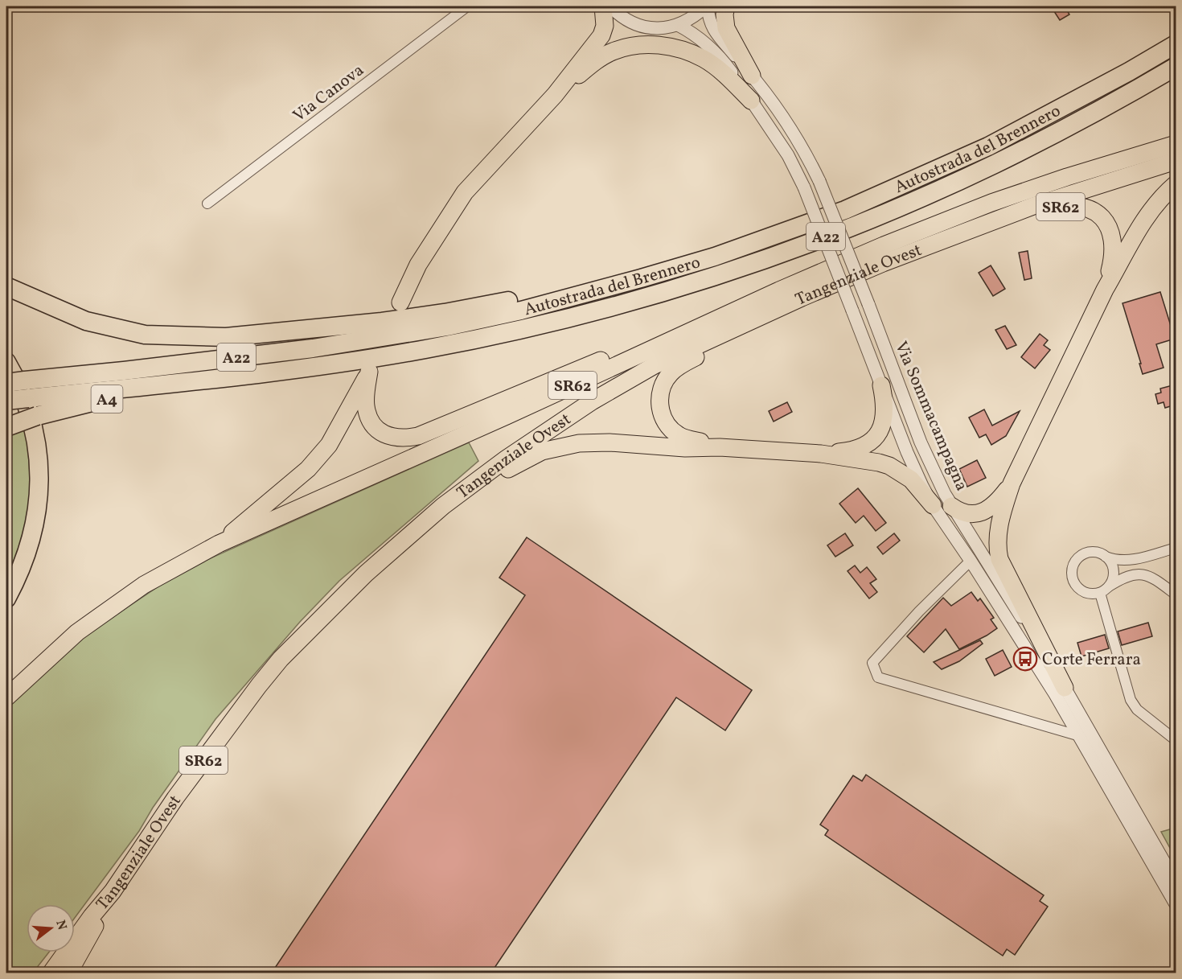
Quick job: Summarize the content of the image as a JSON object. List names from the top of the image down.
{
  "streets": {
    "highway": [
      "Autostrada del Brennero",
      "SR62",
      "A22",
      "Tangenziale Ovest",
      "A4"
    ],
    "street": ["Via Canova", "Via Sommacampagna"]
  },
  "crossings": [
    ["Autostrada del Brennero", "A4"],
    ["SR62", "Tangenziale Ovest"],
    ["SR62", "Via Sommacampagna"]
  ],
  "places": {
    "bus stop": ["Corte Ferrara"]
  },
  "north": "right"
}
